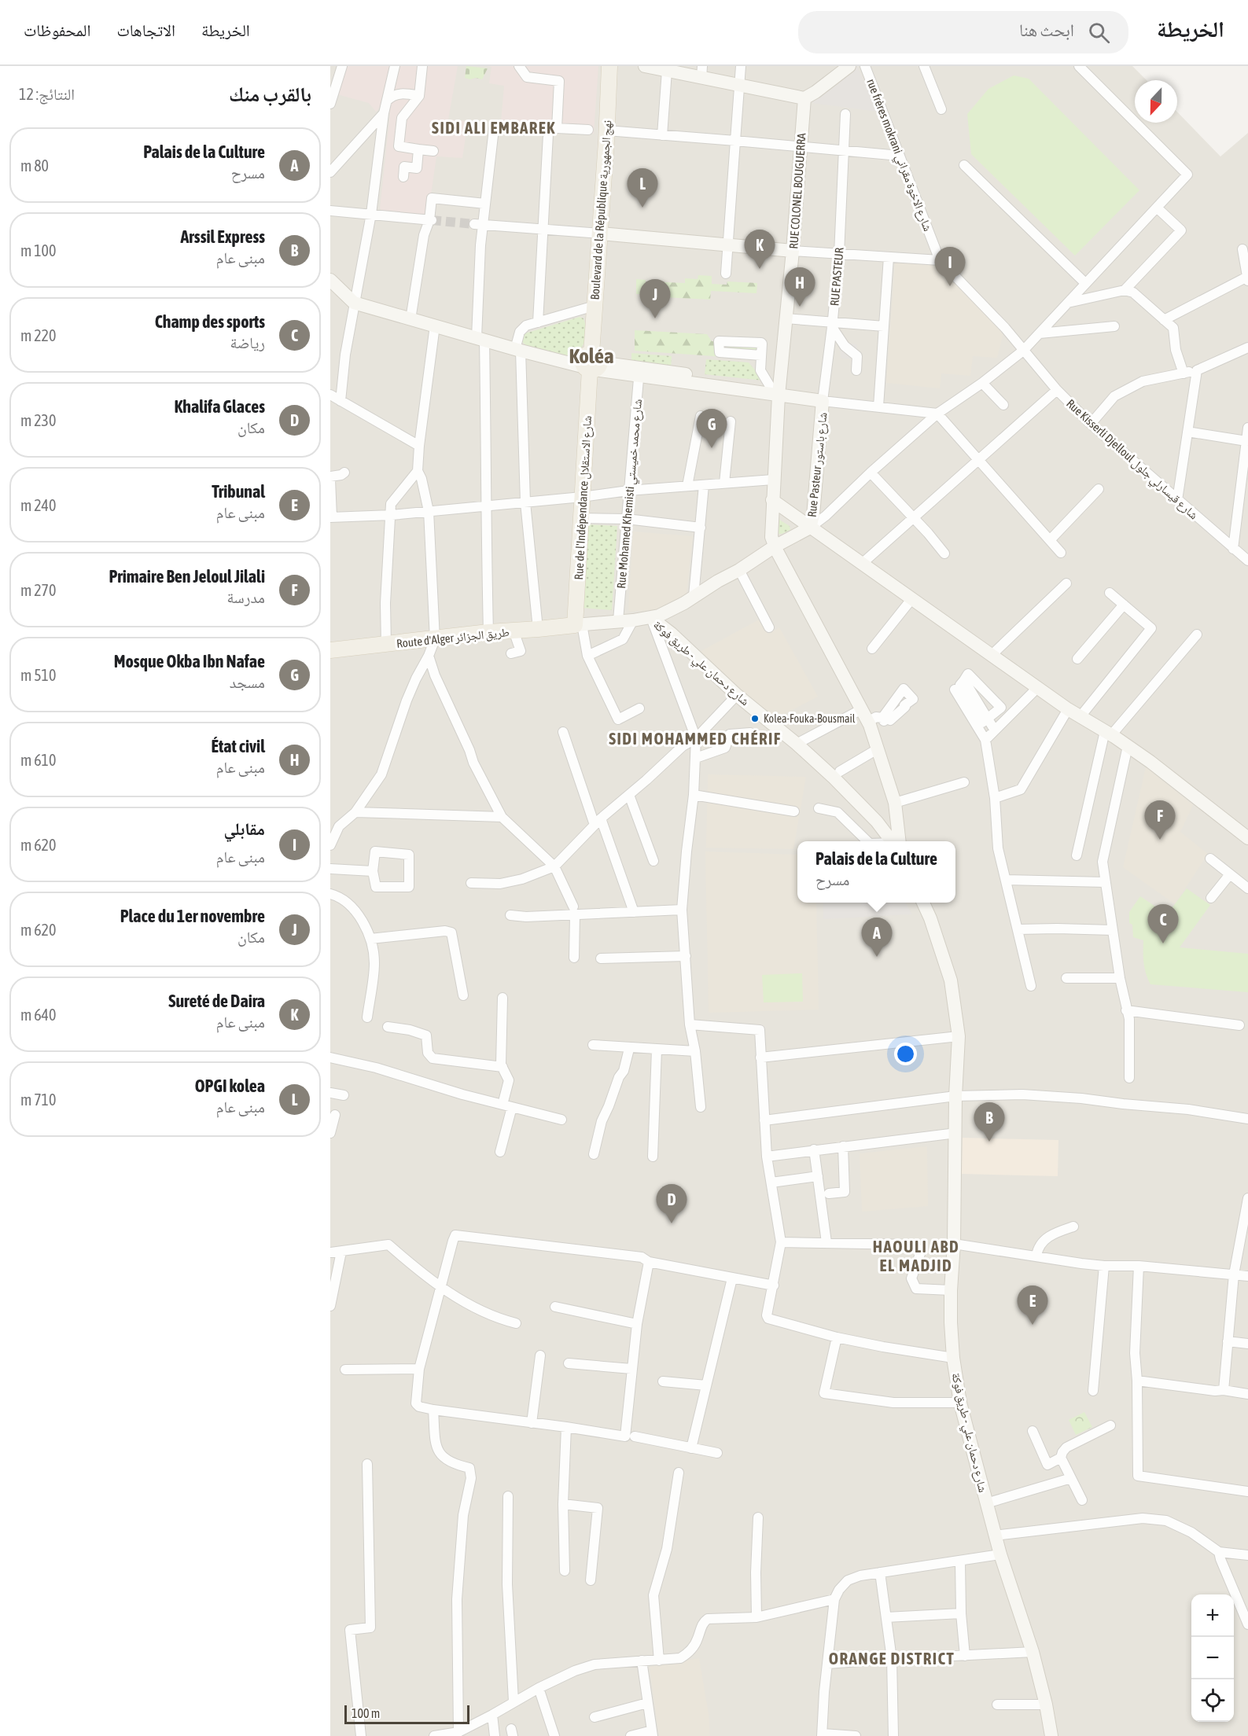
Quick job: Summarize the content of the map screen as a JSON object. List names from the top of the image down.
{
  "streets": {
    "main road": [
      "RUE COLONEL BOUGUERRA",
      "Boulevard de la République نهج الجمهورية",
      "Rue Pasteur شارع باستور",
      "Rue de l'Indépendance شارع الاستقلال",
      "Route d'Alger طريق الجزائر",
      "شارع دحمان علي - طريق فوكة"
    ],
    "street": [
      "rue frères mokrani شارع الاخوة مقراني",
      "RUE PASTEUR",
      "Rue Kisserli Djelloul شارع قيسارلي جلول",
      "Rue Mohamed Khemisti شارع محمد خميستي"
    ]
  },
  "crossings": [
    ["rue frères mokrani شارع الاخوة مقراني", "Rue Kisserli Djelloul شارع قيسارلي جلول"],
    ["Boulevard de la République نهج الجمهورية", "Rue de l'Indépendance شارع الاستقلال"],
    ["RUE PASTEUR", "Rue Pasteur شارع باستور"],
    ["Rue de l'Indépendance شارع الاستقلال", "Route d'Alger طريق الجزائر"]
  ],
  "districts": [
    "SIDI ALI EMBAREK",
    "Koléa",
    "SIDI MOHAMMED CHÉRIF",
    "HAOULI ABD EL MADJID",
    "ORANGE DISTRICT"
  ],
  "places": ["Kolea-Fouka-Bousmail"],
  "scale_bar": "100 m",
  "north": "bottom",
  "page": {
    "header": "الخريطة",
    "search": "ابحث هنا",
    "nav": ["الخريطة", "الاتجاهات", "المحفوظات"],
    "heading": ["بالقرب منك", "النتائج: 12"],
    "list": [
      {
        "mark": "A",
        "name": "Palais de la Culture",
        "note": "مسرح",
        "value": "80 m"
      },
      {
        "mark": "B",
        "name": "Arssil Express",
        "note": "مبنى عام",
        "value": "100 m"
      },
      {
        "mark": "C",
        "name": "Champ des sports",
        "note": "رياضة",
        "value": "220 m"
      },
      {
        "mark": "D",
        "name": "Khalifa Glaces",
        "note": "مكان",
        "value": "230 m"
      },
      {
        "mark": "E",
        "name": "Tribunal",
        "note": "مبنى عام",
        "value": "240 m"
      },
      {
        "mark": "F",
        "name": "Primaire Ben Jeloul Jilali",
        "note": "مدرسة",
        "value": "270 m"
      },
      {
        "mark": "G",
        "name": "Mosque Okba Ibn Nafae",
        "note": "مسجد",
        "value": "510 m"
      },
      {
        "mark": "H",
        "name": "État civil",
        "note": "مبنى عام",
        "value": "610 m"
      },
      {
        "mark": "I",
        "name": "مقابلي",
        "note": "مبنى عام",
        "value": "620 m"
      },
      {
        "mark": "J",
        "name": "Place du 1er novembre",
        "note": "مكان",
        "value": "620 m"
      },
      {
        "mark": "K",
        "name": "Sureté de Daira",
        "note": "مبنى عام",
        "value": "640 m"
      },
      {
        "mark": "L",
        "name": "OPGI kolea",
        "note": "مبنى عام",
        "value": "710 m"
      }
    ],
    "pins": [
      "L",
      "K",
      "I",
      "H",
      "J",
      "G",
      "F",
      "C",
      "A",
      "B",
      "D",
      "E"
    ],
    "popup": ["Palais de la Culture", "مسرح"],
    "map_buttons": ["+", "−"],
    "scale": "100 m"
  }
}
